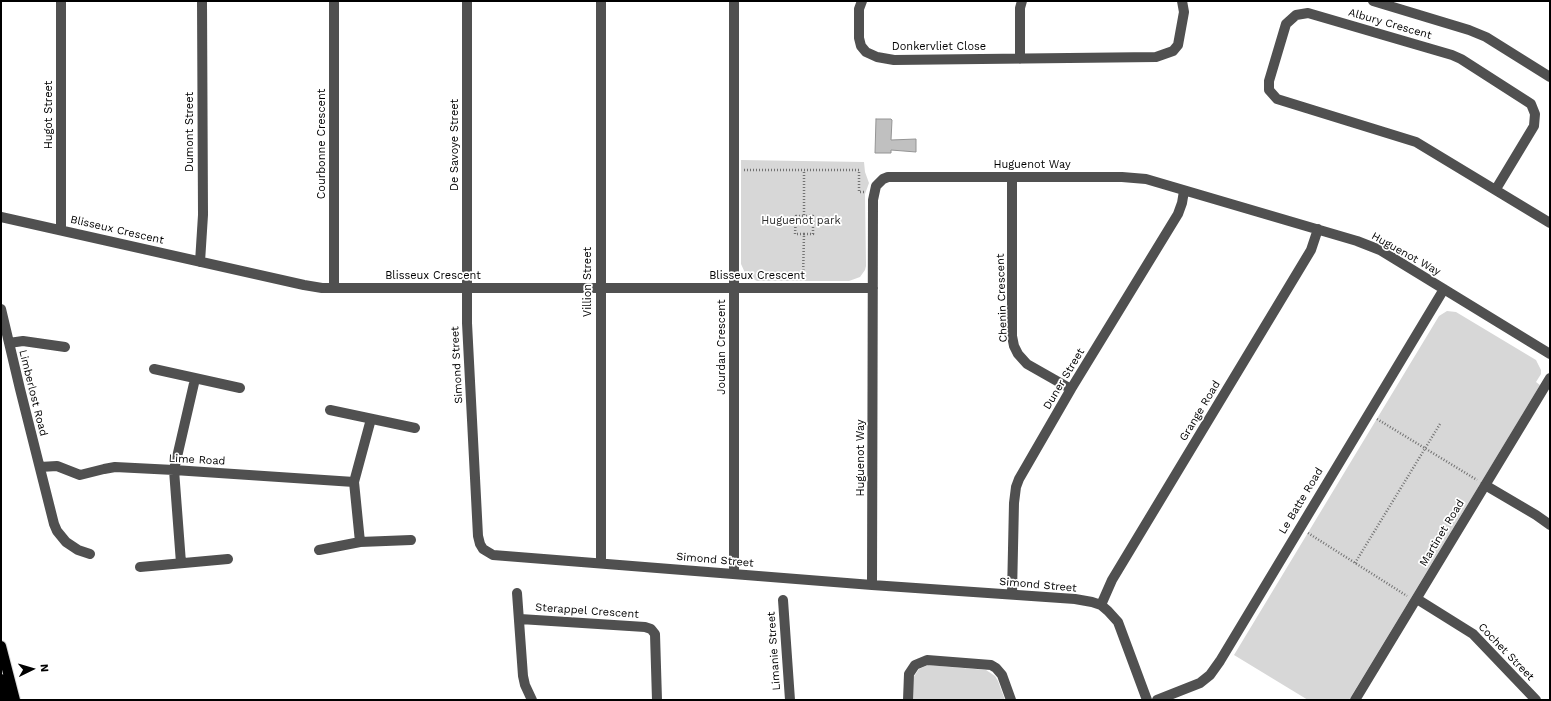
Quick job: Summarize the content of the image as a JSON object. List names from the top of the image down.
{
  "streets": {
    "street": [
      "Albury Crescent",
      "Donkervliet Close",
      "Hugot Street",
      "Dumont Street",
      "Courbonne Crescent",
      "De Savoye Street",
      "Huguenot Way",
      "Blisseux Crescent",
      "Villion Street",
      "Chenin Crescent",
      "Jourdan Crescent",
      "Simond Street",
      "Duner Street",
      "Limberlost Road",
      "Grange Road",
      "Lime Road",
      "Le Batte Road",
      "Martinet Road",
      "Sterappel Crescent",
      "Limanie Street",
      "Cochet Street"
    ]
  },
  "crossings": [
    ["Hugot Street", "Blisseux Crescent"],
    ["Dumont Street", "Blisseux Crescent"],
    ["Courbonne Crescent", "Blisseux Crescent"],
    ["De Savoye Street", "Blisseux Crescent"],
    ["De Savoye Street", "Simond Street"],
    ["Huguenot Way", "Blisseux Crescent"],
    ["Huguenot Way", "Chenin Crescent"],
    ["Huguenot Way", "Simond Street"],
    ["Huguenot Way", "Duner Street"],
    ["Huguenot Way", "Grange Road"],
    ["Huguenot Way", "Le Batte Road"],
    ["Blisseux Crescent", "Villion Street"],
    ["Blisseux Crescent", "Jourdan Crescent"],
    ["Blisseux Crescent", "Simond Street"],
    ["Villion Street", "Simond Street"],
    ["Chenin Crescent", "Duner Street"],
    ["Jourdan Crescent", "Simond Street"],
    ["Simond Street", "Duner Street"],
    ["Simond Street", "Grange Road"],
    ["Limberlost Road", "Lime Road"],
    ["Martinet Road", "Cochet Street"]
  ],
  "parks": ["Huguenot park"],
  "north": "right"
}
